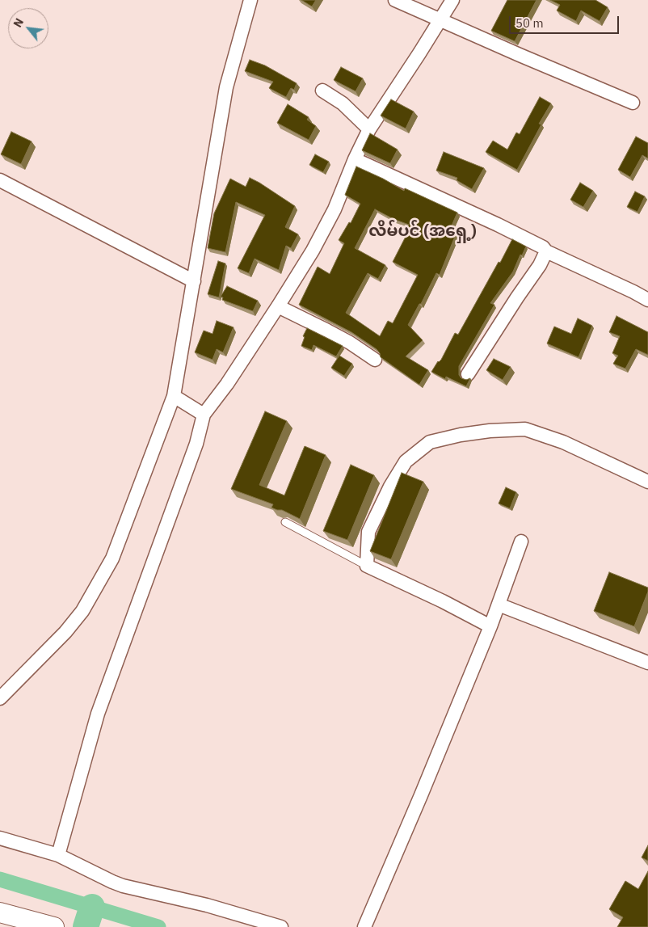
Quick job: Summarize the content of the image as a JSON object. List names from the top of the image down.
{
  "districts": ["လိမ်ပင် (အရှေ့)"],
  "scale_bar": "50 m",
  "north": "top left"
}
